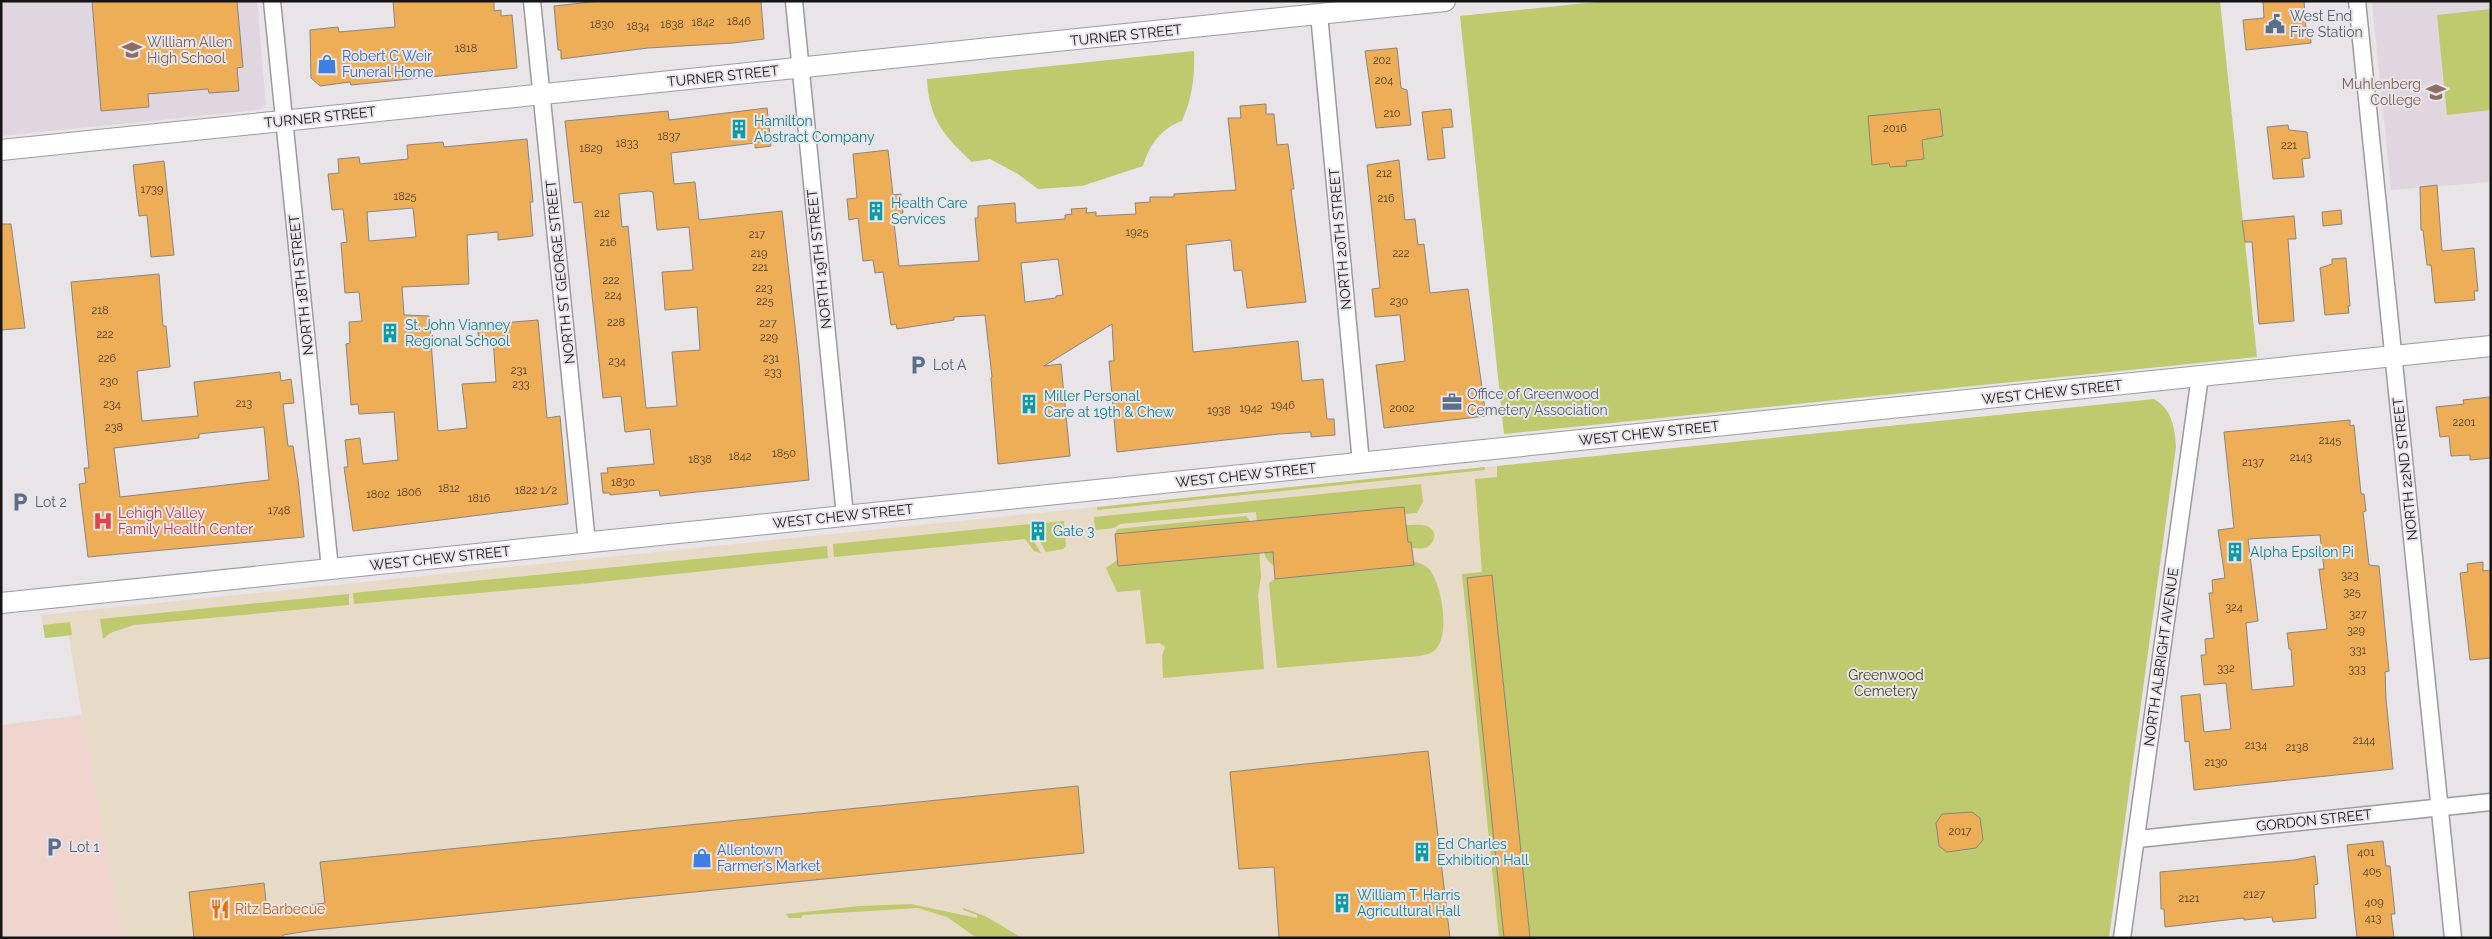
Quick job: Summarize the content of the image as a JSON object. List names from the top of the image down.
{
  "streets": {
    "street": [
      "TURNER STREET",
      "NORTH 20TH STREET",
      "NORTH 19TH STREET",
      "NORTH ST GEORGE STREET",
      "NORTH 18TH STREET",
      "WEST CHEW STREET",
      "NORTH 22ND STREET",
      "NORTH ALBRIGHT AVENUE",
      "GORDON STREET"
    ]
  },
  "crossings": [
    ["TURNER STREET", "NORTH 20TH STREET"],
    ["TURNER STREET", "NORTH 19TH STREET"],
    ["TURNER STREET", "NORTH ST GEORGE STREET"],
    ["TURNER STREET", "NORTH 18TH STREET"],
    ["NORTH 20TH STREET", "WEST CHEW STREET"],
    ["NORTH 19TH STREET", "WEST CHEW STREET"],
    ["NORTH ST GEORGE STREET", "WEST CHEW STREET"],
    ["NORTH 18TH STREET", "WEST CHEW STREET"],
    ["WEST CHEW STREET", "NORTH 22ND STREET"],
    ["WEST CHEW STREET", "NORTH ALBRIGHT AVENUE"],
    ["NORTH 22ND STREET", "GORDON STREET"],
    ["NORTH ALBRIGHT AVENUE", "GORDON STREET"]
  ],
  "parks": ["Greenwood Cemetery"],
  "places": {
    "public building": ["West End Fire Station"],
    "school or university": ["William Allen High School", "Muhlenberg College"],
    "shop": ["Robert C Weir Funeral Home", "Allentown Farmer's Market"],
    "building": [
      "Hamilton Abstract Company",
      "Health Care Services",
      "St. John Vianney Regional School",
      "Miller Personal Care at 19th & Chew",
      "Gate 3",
      "Alpha Epsilon Pi",
      "Ed Charles Exhibition Hall",
      "William T. Harris Agricultural Hall"
    ],
    "parking": ["Lot A", "Lot 2", "Lot 1"],
    "office": ["Office of Greenwood Cemetery Association"],
    "hospital": ["Lehigh Valley Family Health Center"],
    "restaurant": ["Ritz Barbecue"]
  },
  "house_numbers": [
    "1846",
    "1842",
    "1830",
    "1838",
    "1834",
    "1818",
    "202",
    "204",
    "210",
    "2016",
    "1837",
    "1833",
    "221",
    "1829",
    "212",
    "1739",
    "1825",
    "216",
    "212",
    "1925",
    "217",
    "216",
    "219",
    "222",
    "221",
    "222",
    "223",
    "224",
    "225",
    "230",
    "218",
    "228",
    "227",
    "222",
    "229",
    "226",
    "231",
    "234",
    "231",
    "233",
    "230",
    "233",
    "213",
    "234",
    "1946",
    "1942",
    "2002",
    "1938",
    "2201",
    "238",
    "2145",
    "1850",
    "1842",
    "2143",
    "1838",
    "2137",
    "1830",
    "1812",
    "1822 1/2",
    "1806",
    "1802",
    "1816",
    "1748",
    "323",
    "325",
    "324",
    "327",
    "329",
    "331",
    "332",
    "333",
    "2144",
    "2134",
    "2138",
    "2130",
    "2017",
    "401",
    "405",
    "2127",
    "2121",
    "409",
    "413"
  ]
}
